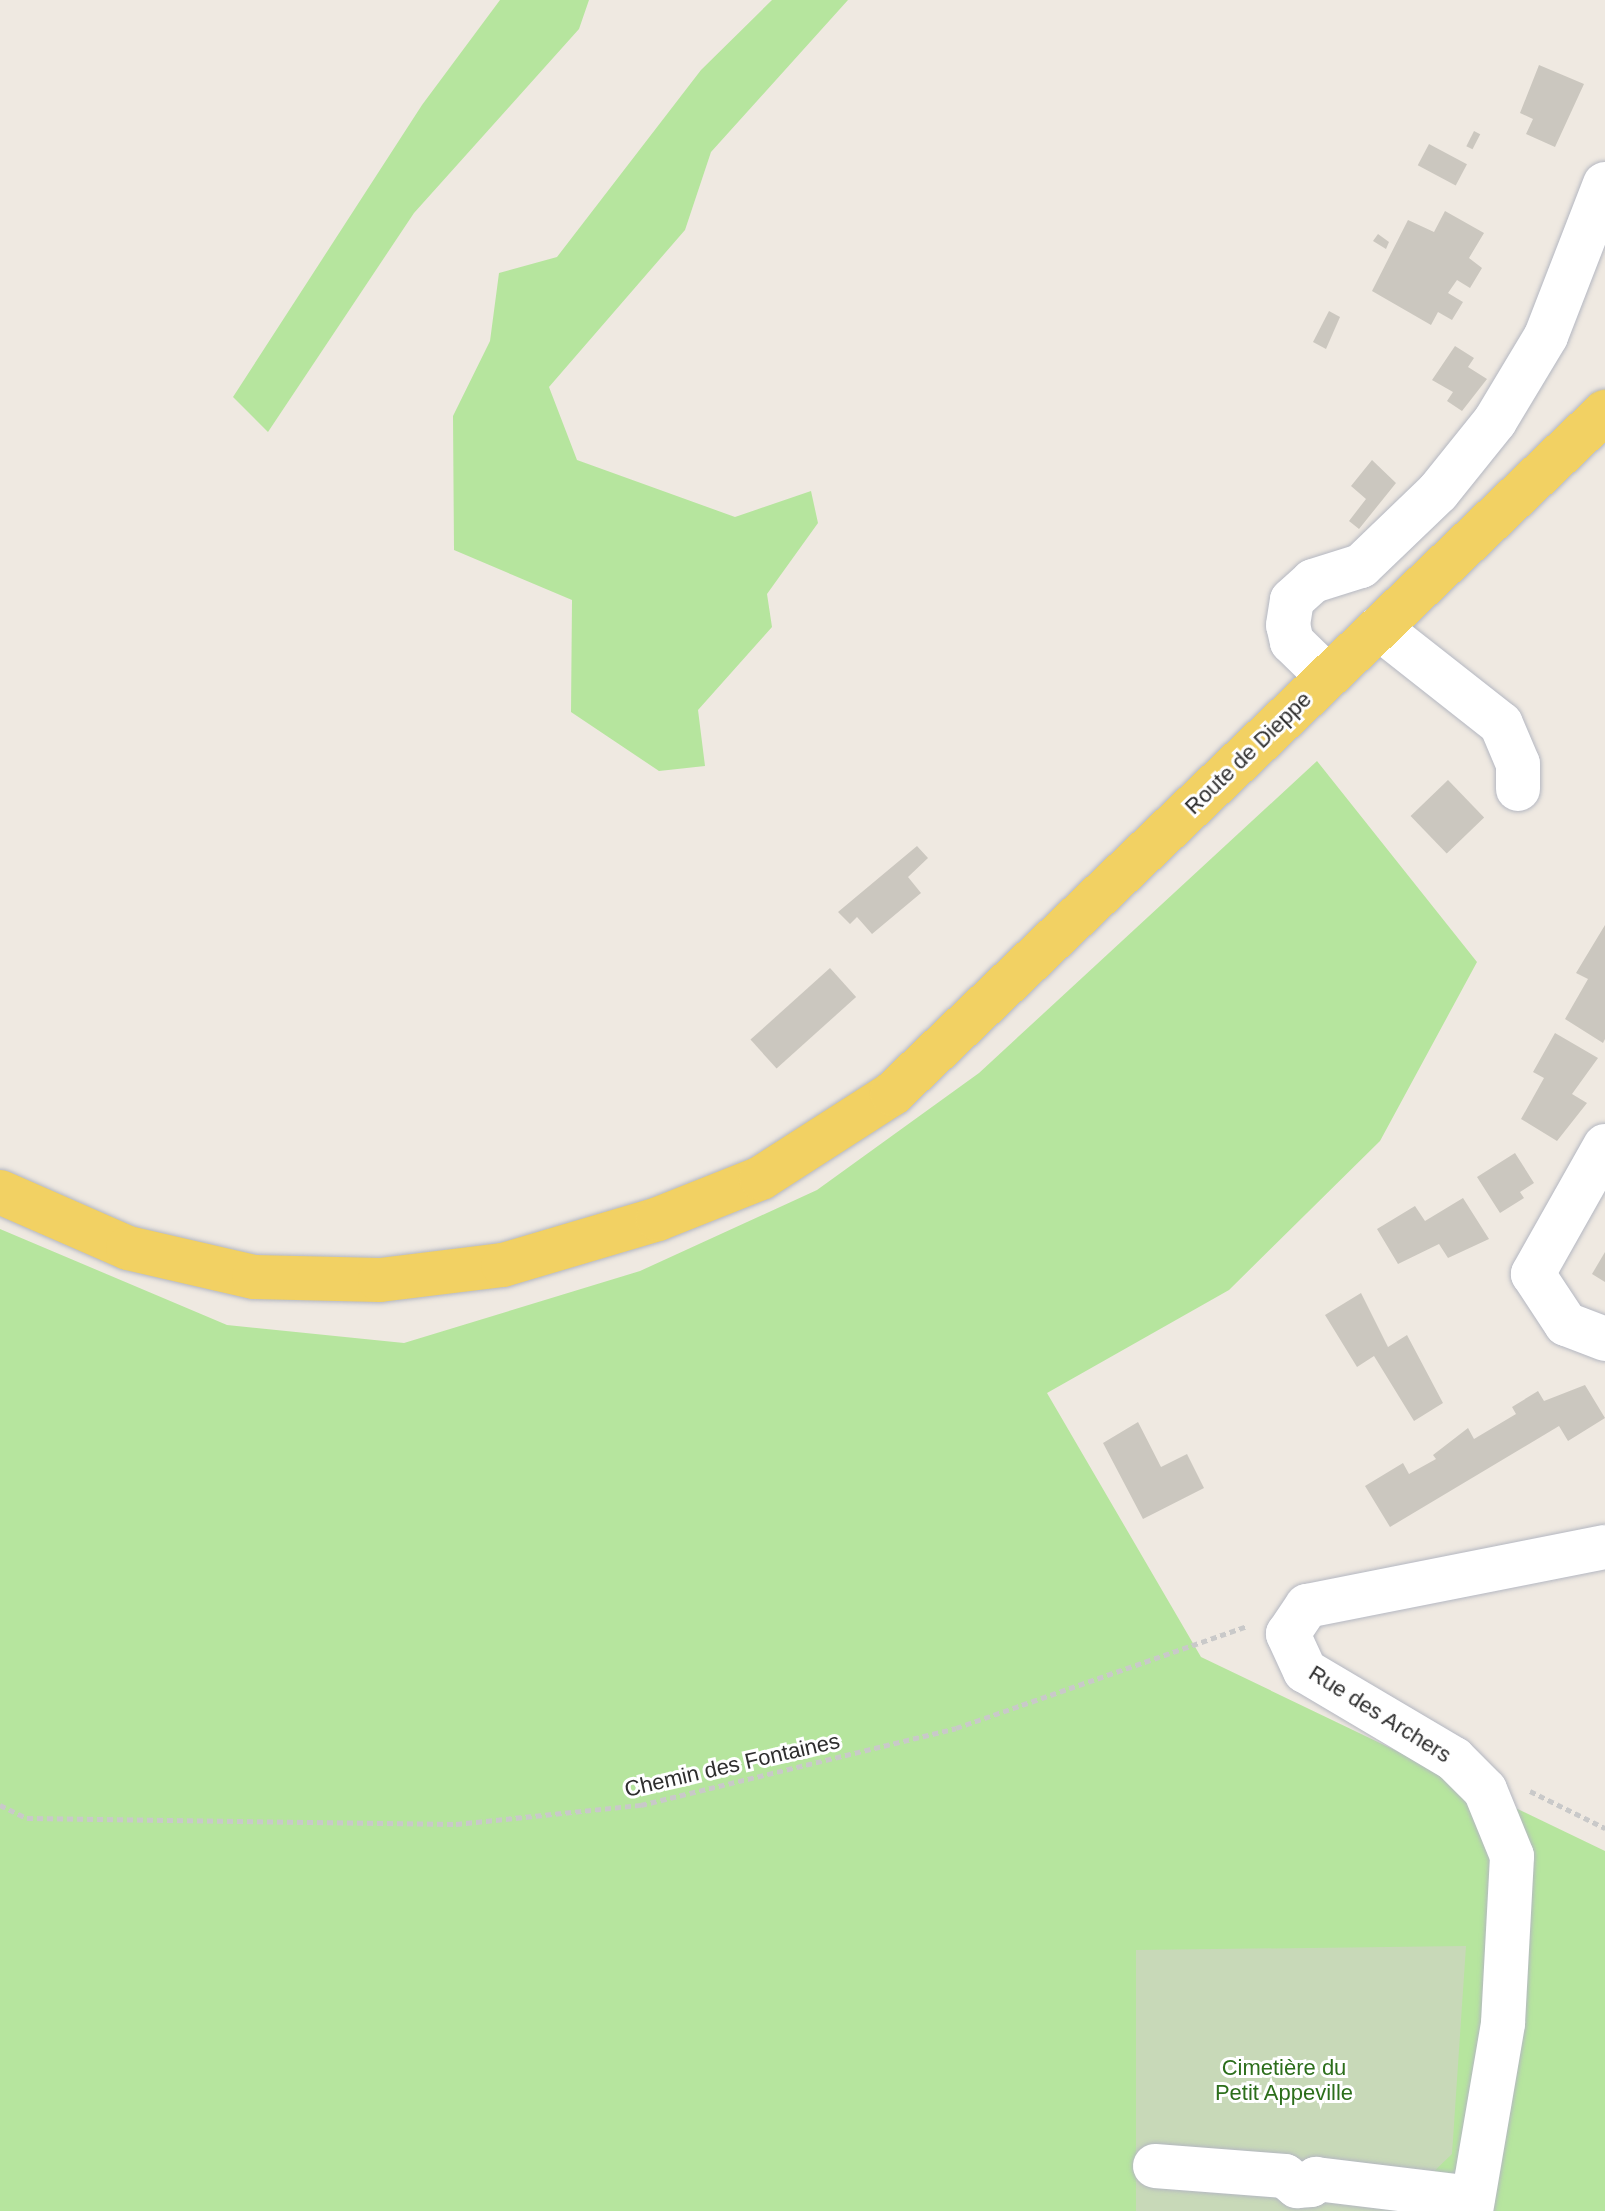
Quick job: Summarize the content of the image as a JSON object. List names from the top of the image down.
{
  "streets": {
    "main road": ["Route de Dieppe"],
    "street": ["Rue des Archers"],
    "path": ["Chemin des Fontaines"]
  },
  "crossings": [
    ["Rue des Archers", "Chemin des Fontaines"]
  ],
  "parks": ["Cimetière du Petit Appeville"]
}
